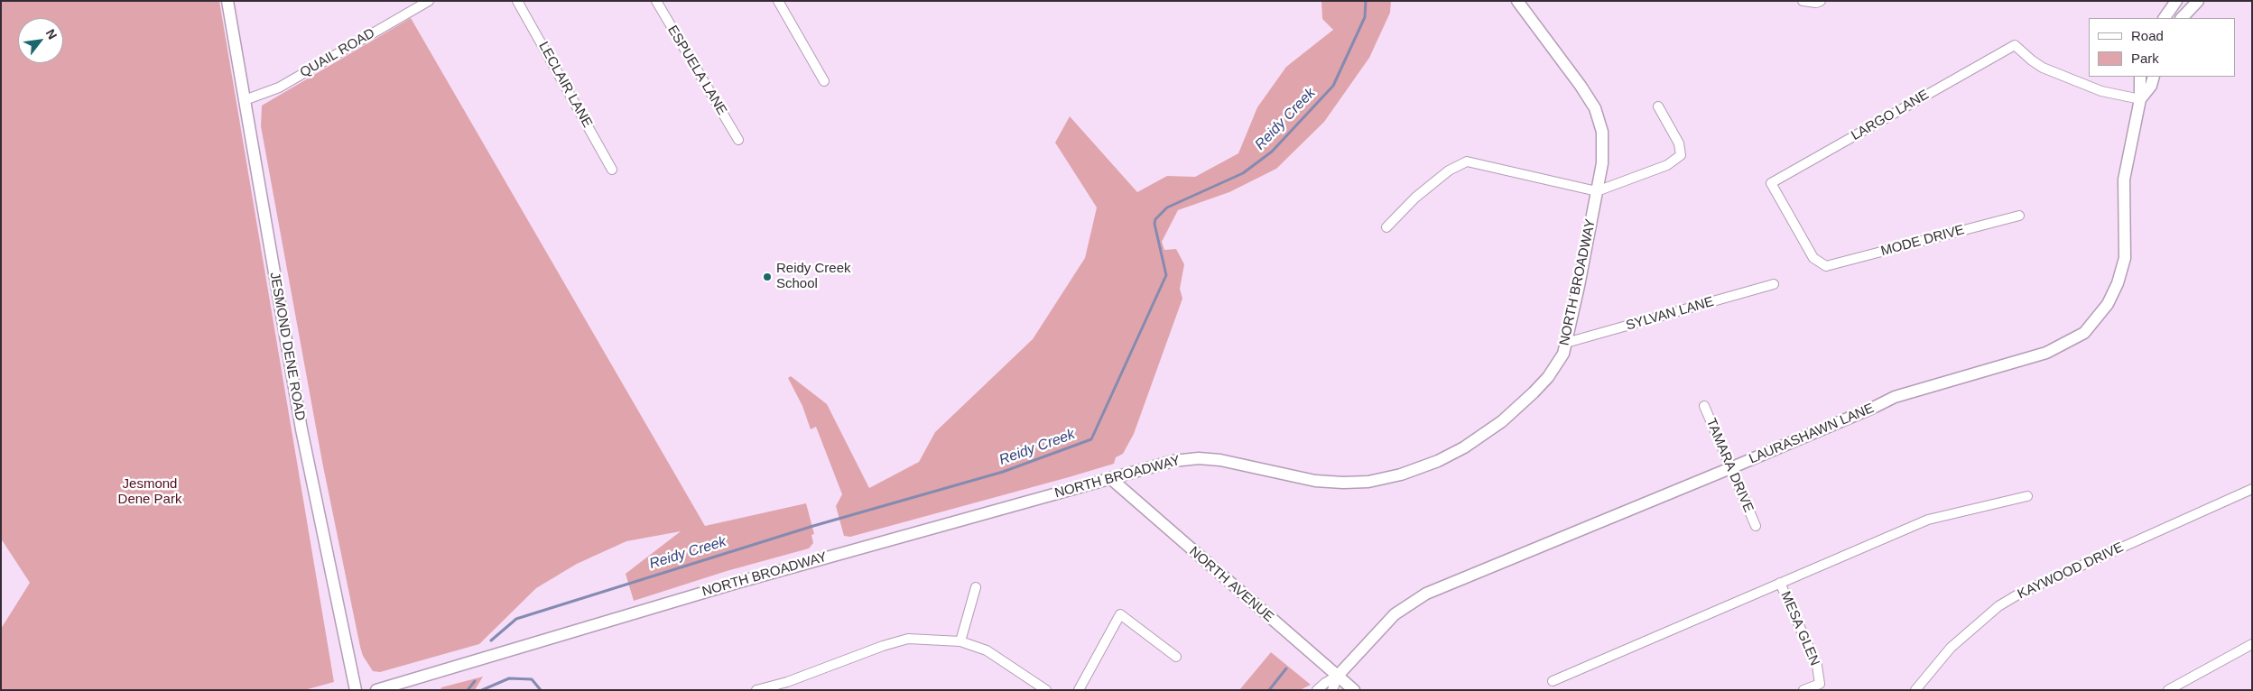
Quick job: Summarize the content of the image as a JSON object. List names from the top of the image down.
{
  "streets": {
    "street": [
      "QUAIL ROAD",
      "ESPUELA LANE",
      "LECLAIR LANE",
      "LARGO LANE",
      "MODE DRIVE",
      "NORTH BROADWAY",
      "SYLVAN LANE",
      "JESMOND DENE ROAD",
      "LAURASHAWN LANE",
      "TAMARA DRIVE",
      "KAYWOOD DRIVE",
      "NORTH AVENUE",
      "MESA GLEN"
    ]
  },
  "crossings": [
    ["QUAIL ROAD", "JESMOND DENE ROAD"],
    ["LARGO LANE", "MODE DRIVE"],
    ["LARGO LANE", "LAURASHAWN LANE"],
    ["NORTH BROADWAY", "SYLVAN LANE"],
    ["NORTH BROADWAY", "NORTH AVENUE"],
    ["LAURASHAWN LANE", "TAMARA DRIVE"],
    ["LAURASHAWN LANE", "NORTH AVENUE"]
  ],
  "water": ["Reidy Creek"],
  "parks": ["Jesmond Dene Park"],
  "places": ["Reidy Creek School"],
  "legend": ["Road", "Park"],
  "north": "top right"
}
